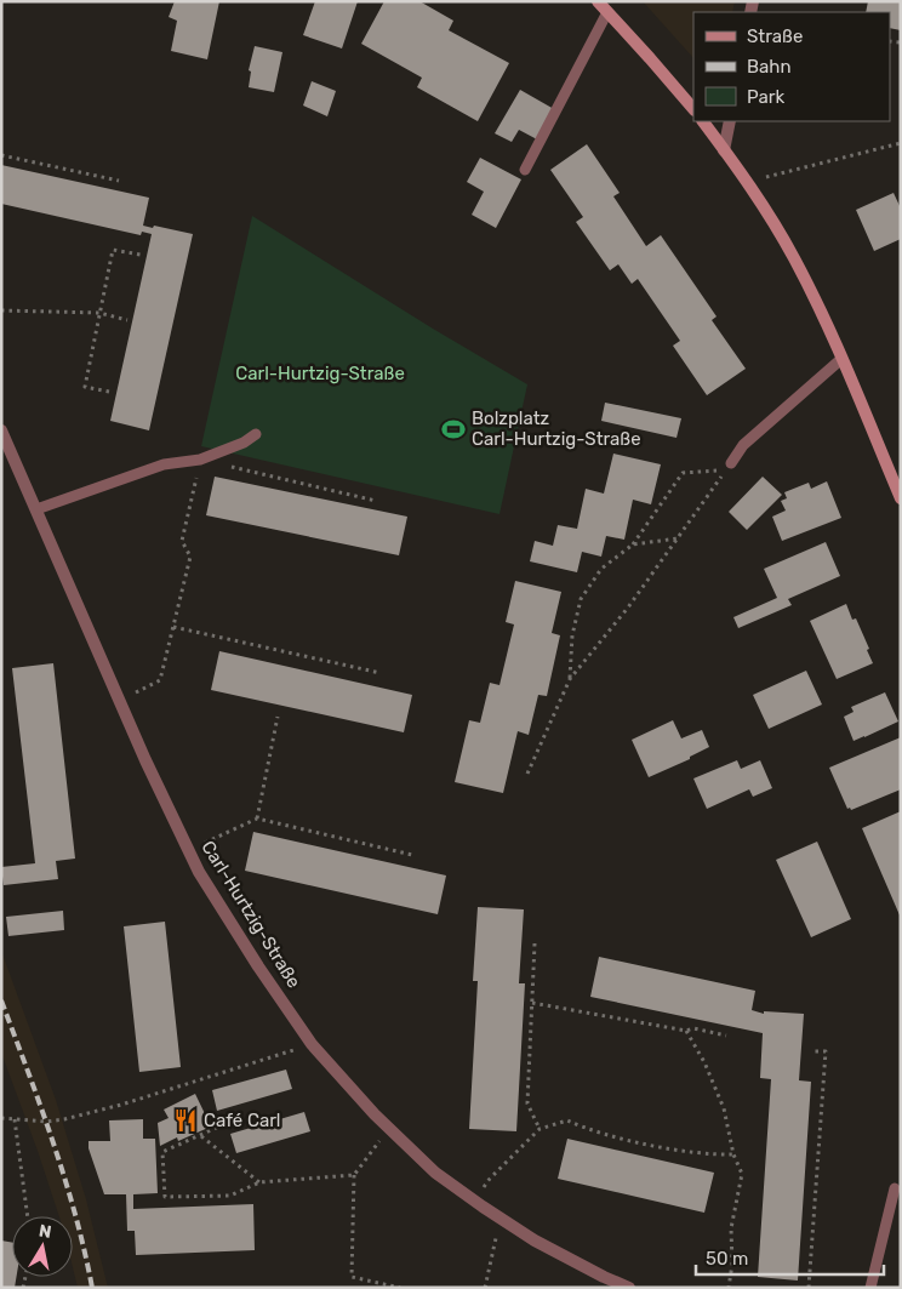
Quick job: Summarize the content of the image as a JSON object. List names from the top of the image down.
{
  "streets": {
    "street": ["Carl-Hurtzig-Straße"]
  },
  "parks": ["Carl-Hurtzig-Straße"],
  "places": {
    "sports": ["Bolzplatz Carl-Hurtzig-Straße"],
    "restaurant": ["Café Carl"]
  },
  "legend": ["Straße", "Bahn", "Park"],
  "scale_bar": "50 m",
  "north": "top"
}
